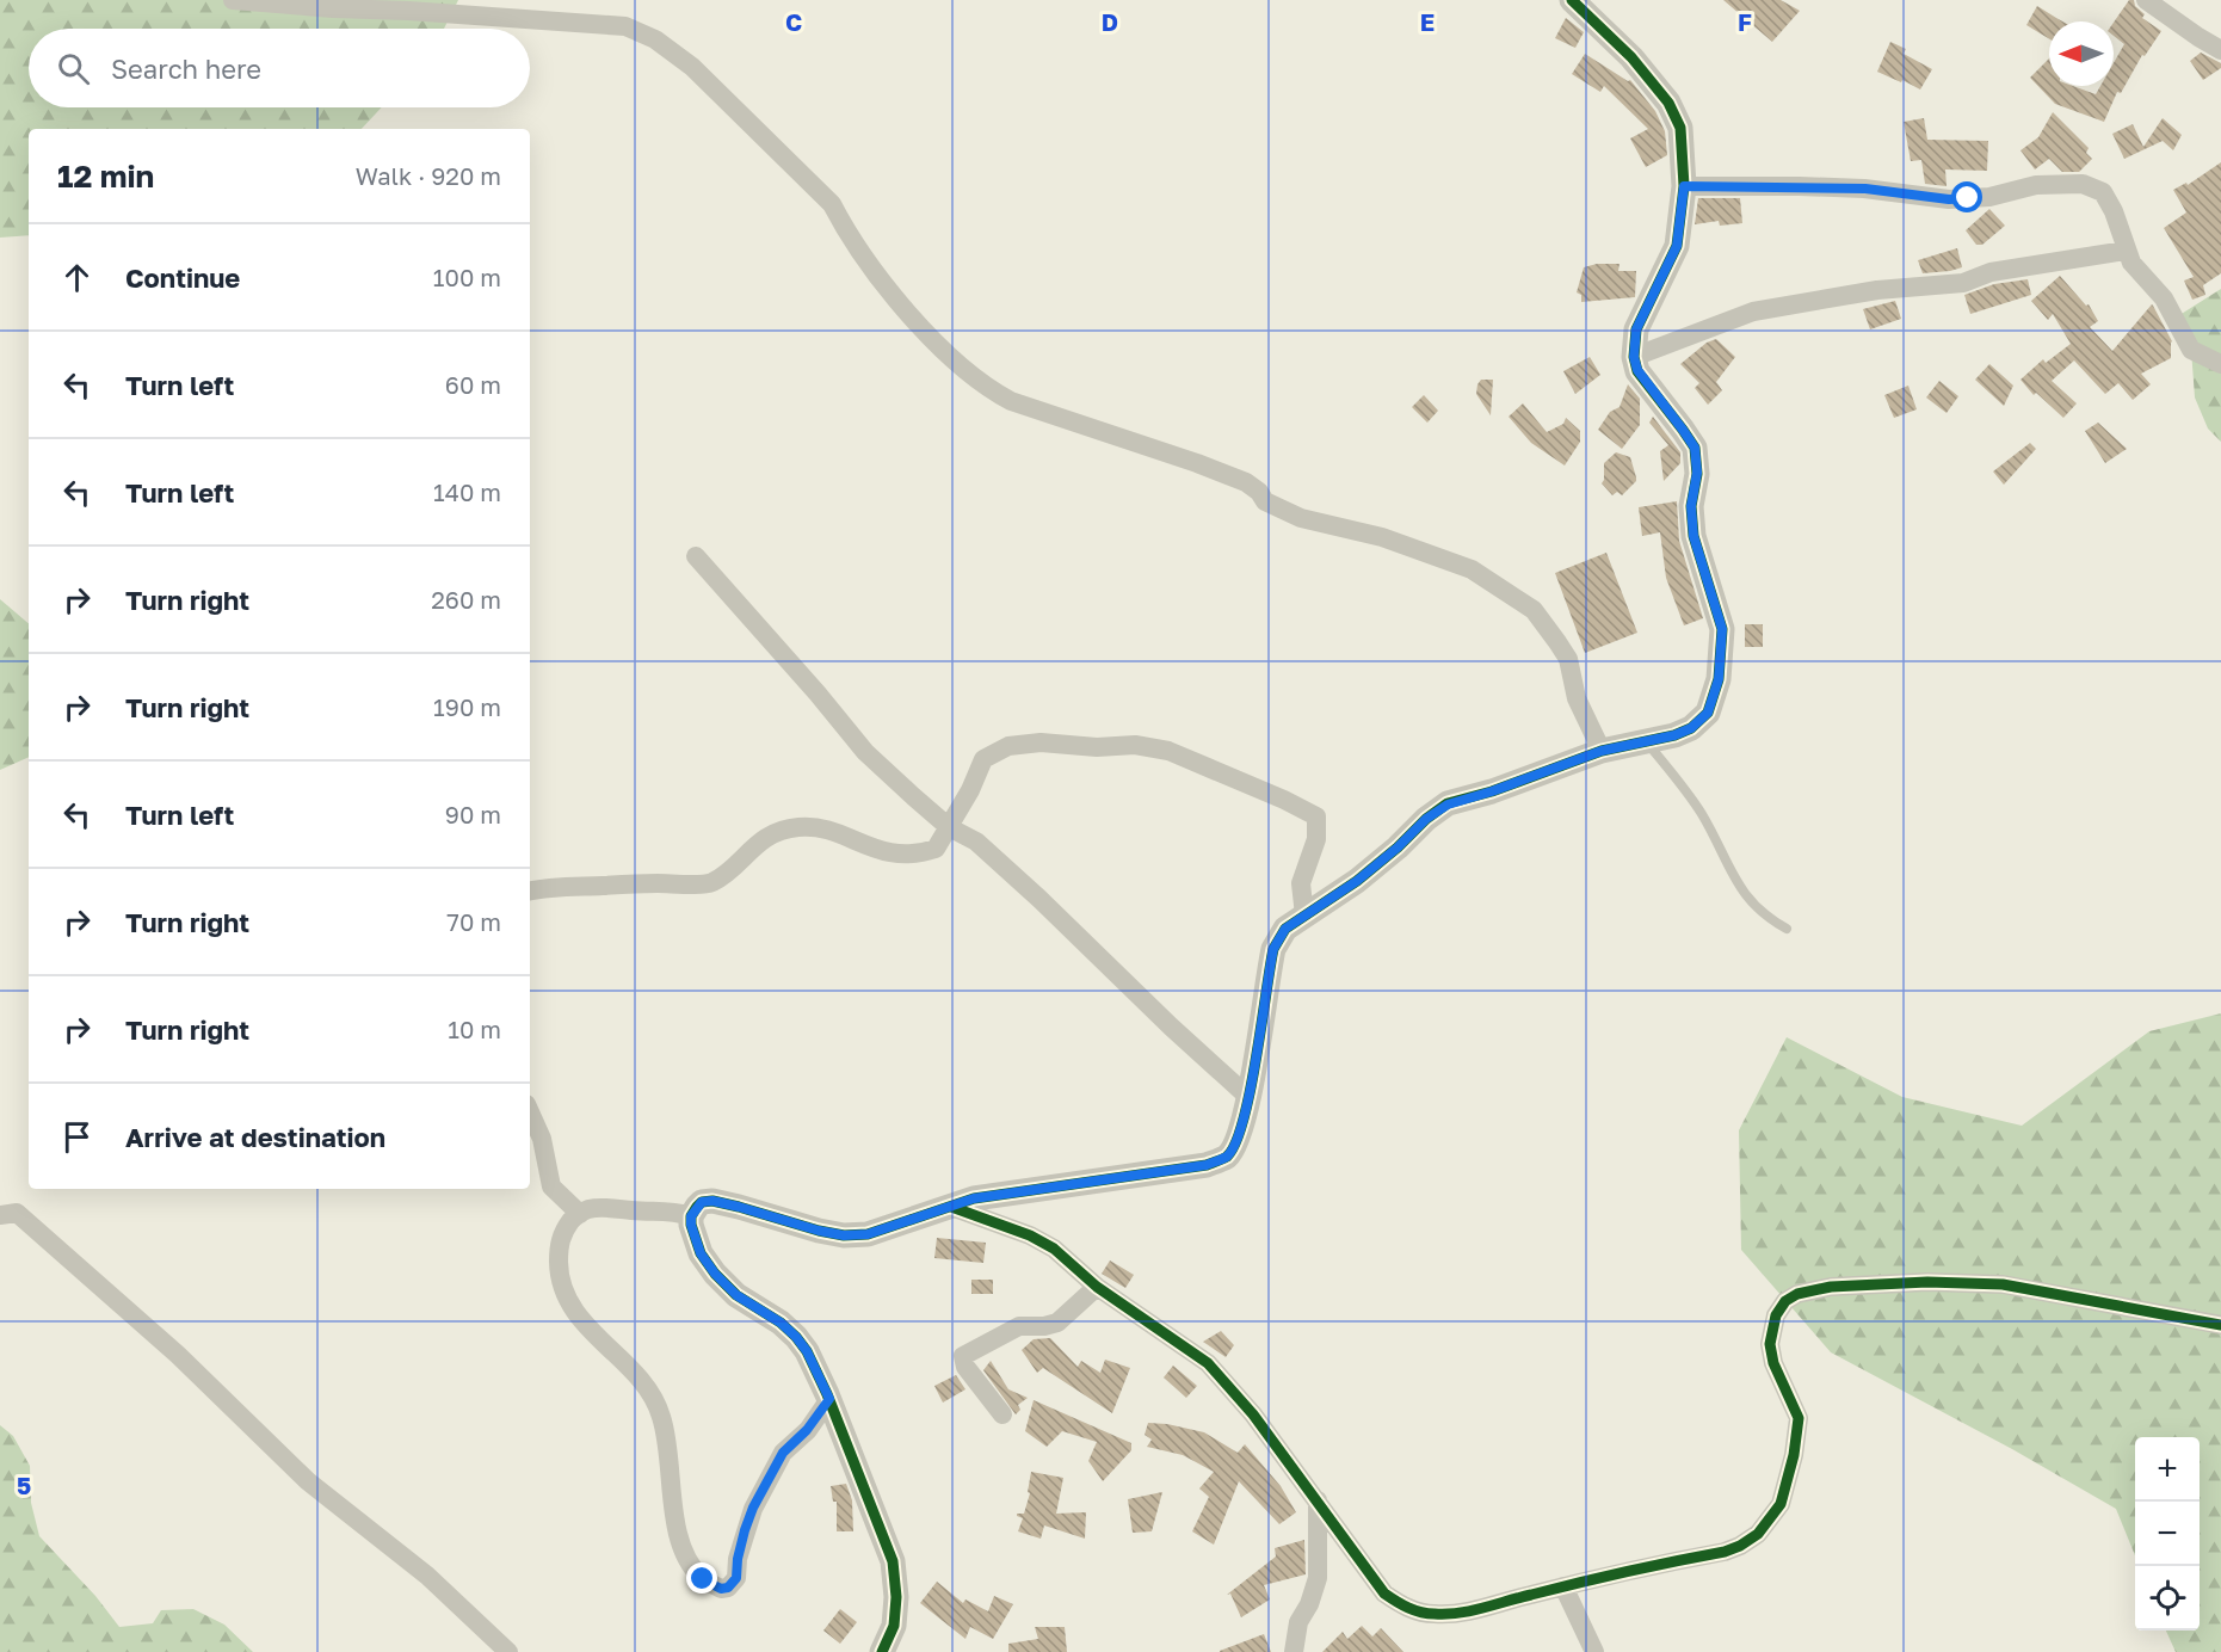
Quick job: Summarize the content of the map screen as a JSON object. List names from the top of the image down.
{
  "north": "left",
  "page": {
    "search": "Search here",
    "heading": ["12 min", "Walk · 920 m"],
    "list": [
      ["Continue", "100 m"],
      ["Turn left", "60 m"],
      ["Turn left", "140 m"],
      ["Turn right", "260 m"],
      ["Turn right", "190 m"],
      ["Turn left", "90 m"],
      ["Turn right", "70 m"],
      ["Turn right", "10 m"],
      "Arrive at destination"
    ],
    "map_buttons": ["+", "−"]
  },
  "grid": {
    "columns": [
      "C",
      "D",
      "E",
      "F"
    ],
    "rows": ["5"]
  }
}
